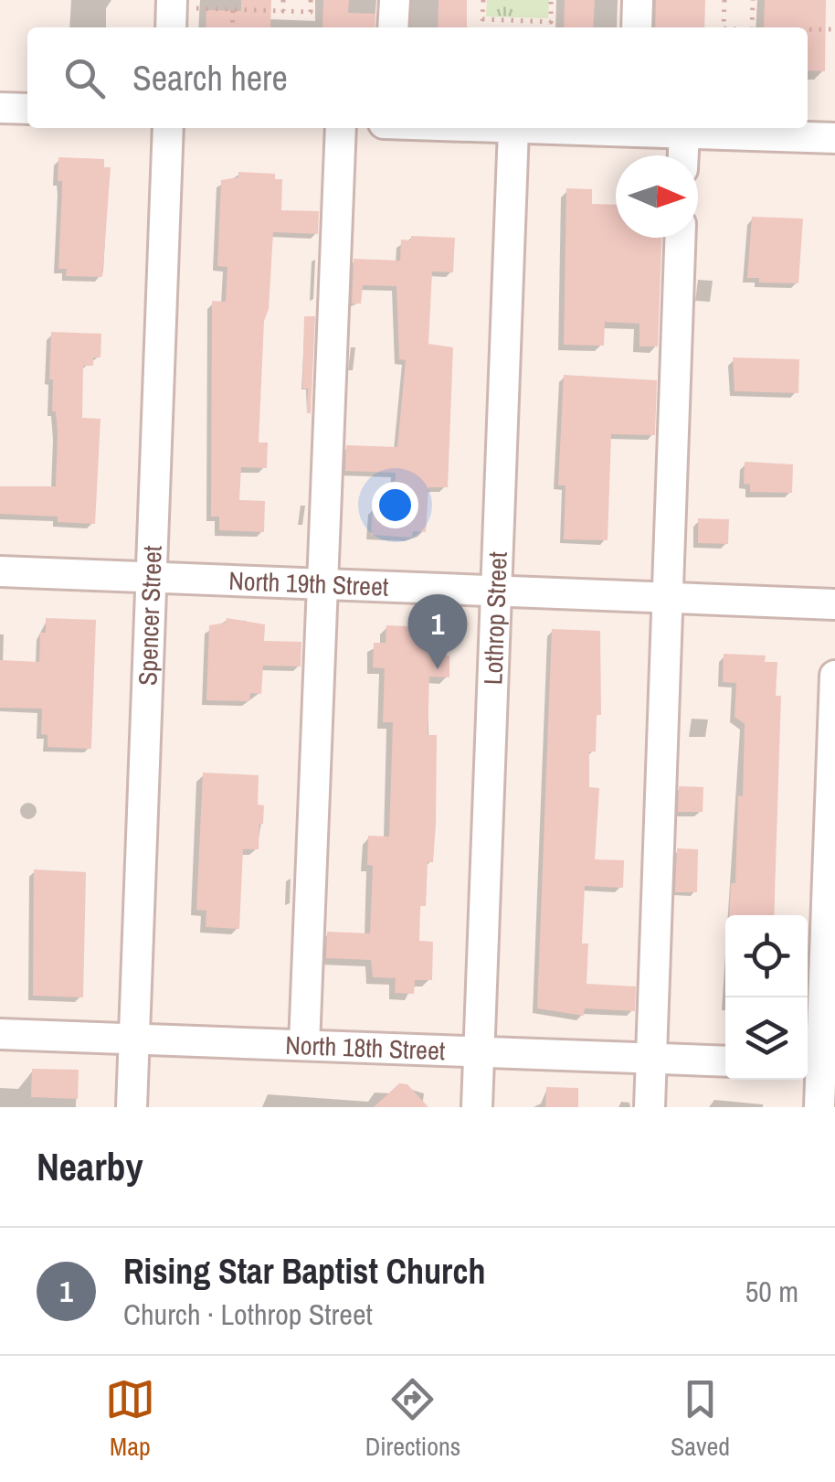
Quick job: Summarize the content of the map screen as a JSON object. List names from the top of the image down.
{
  "streets": {
    "street": [
      "North 19th Street",
      "Spencer Street",
      "Lothrop Street",
      "North 18th Street"
    ]
  },
  "crossings": [
    ["North 19th Street", "Spencer Street"],
    ["North 19th Street", "Lothrop Street"],
    ["Spencer Street", "North 18th Street"],
    ["Lothrop Street", "North 18th Street"]
  ],
  "north": "right",
  "page": {
    "search": "Search here",
    "pins": "1",
    "heading": "Nearby",
    "list": [
      {
        "mark": "1",
        "name": "Rising Star Baptist Church",
        "note": "Church · Lothrop Street",
        "value": "50 m"
      }
    ],
    "nav": ["Map", "Directions", "Saved"]
  }
}
